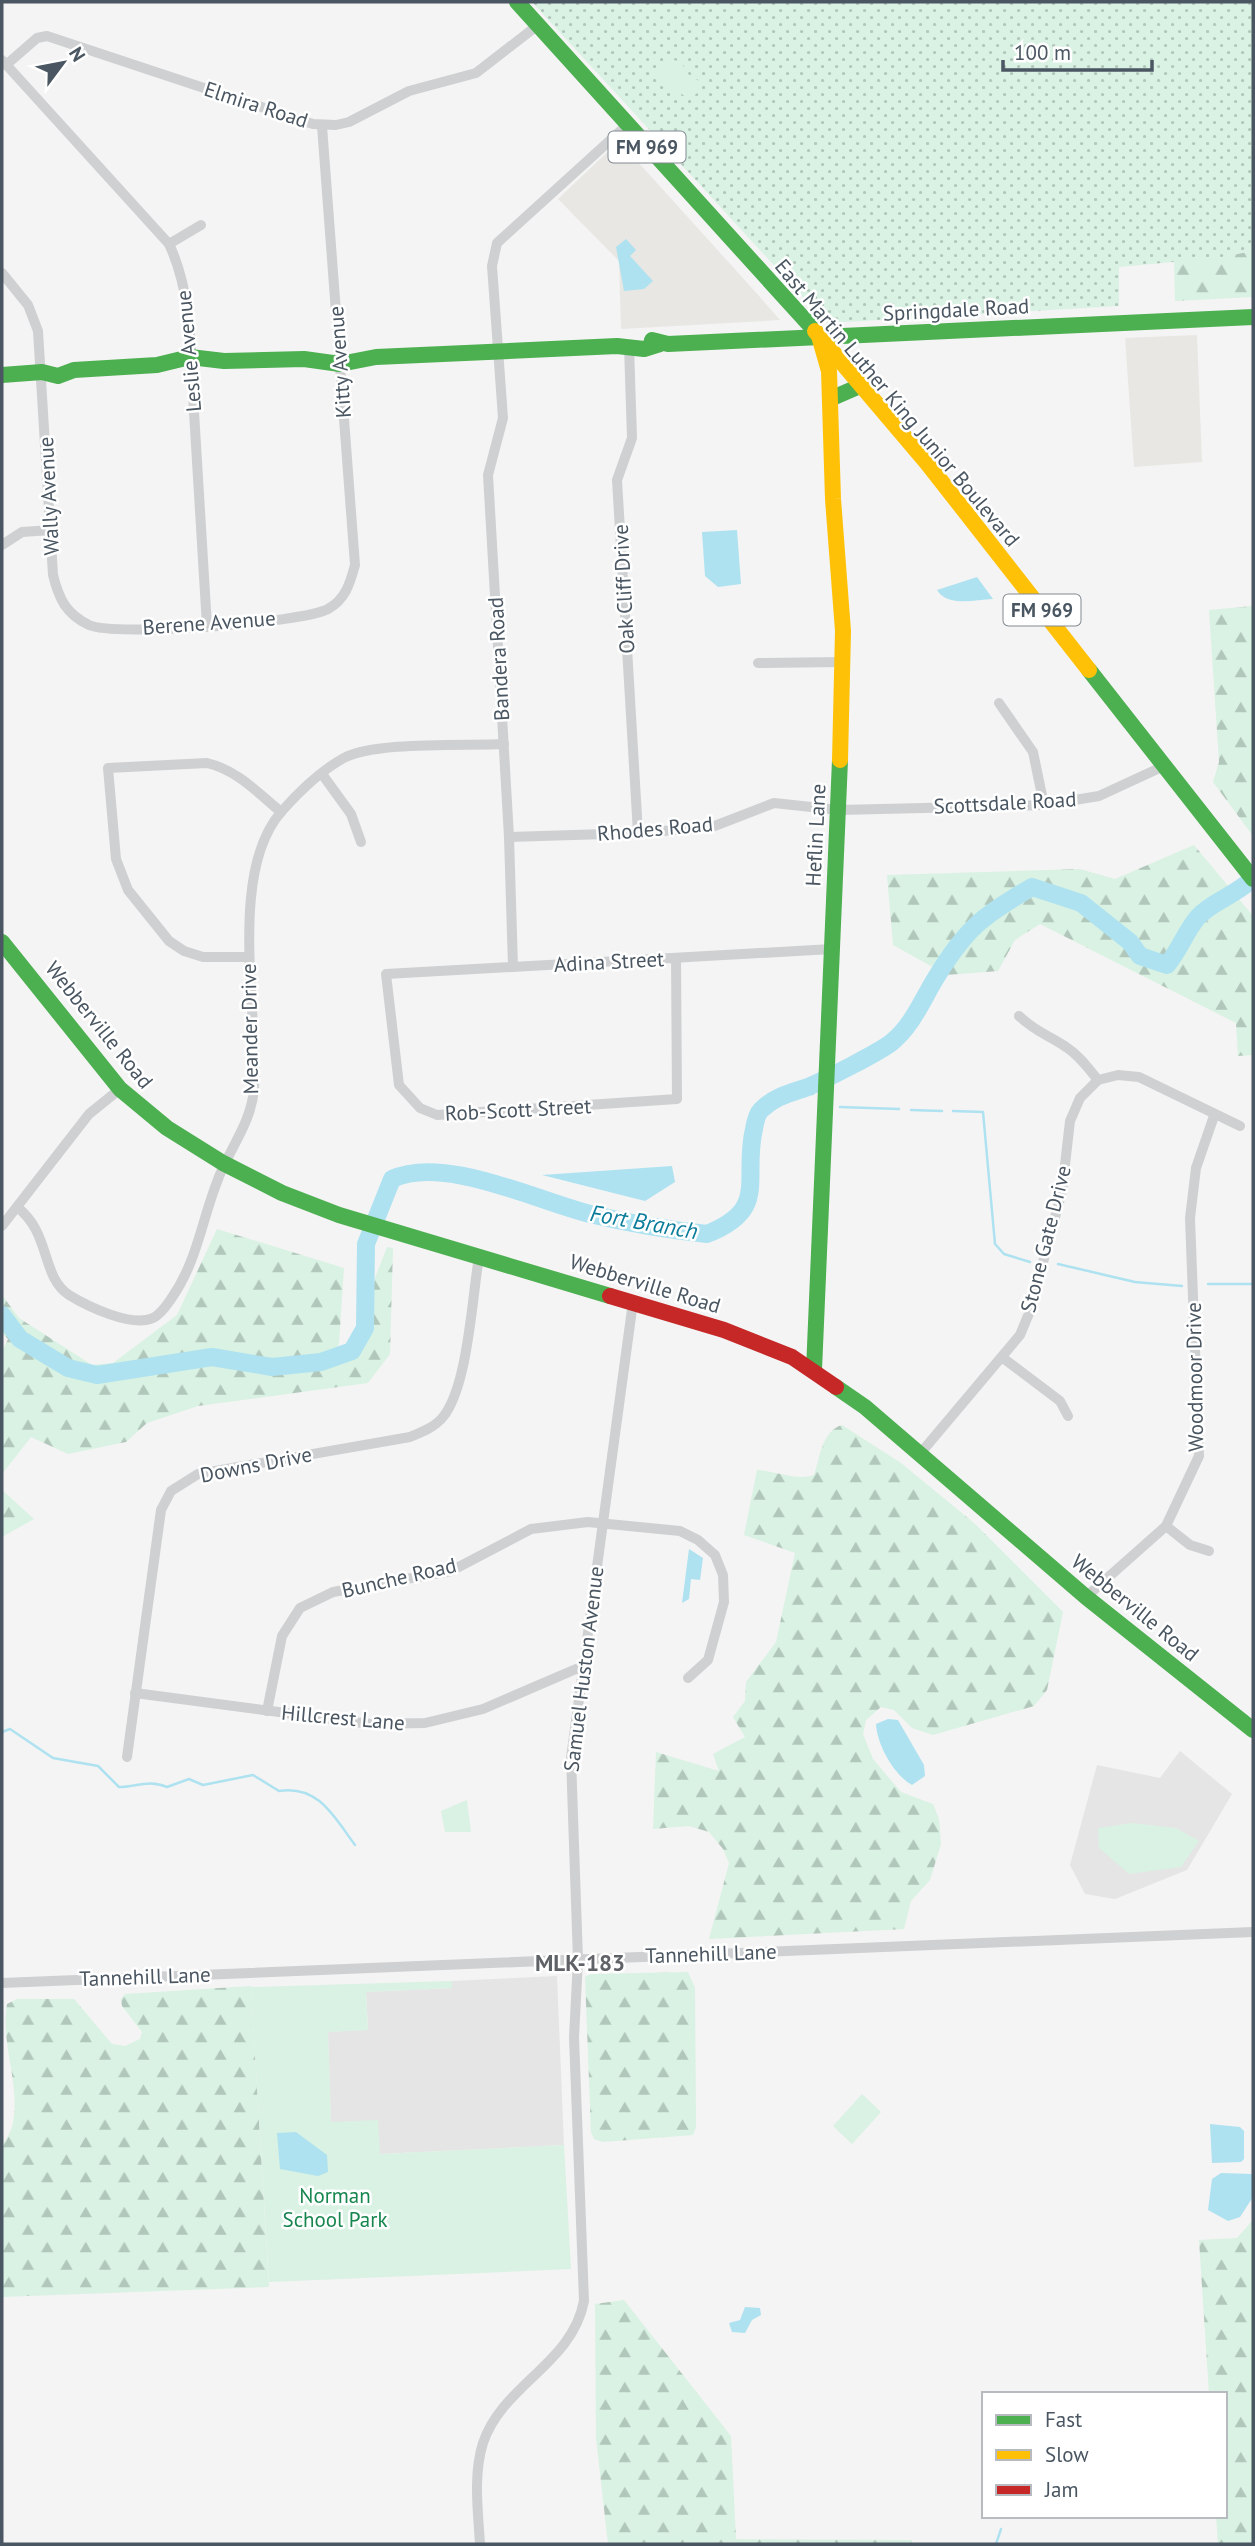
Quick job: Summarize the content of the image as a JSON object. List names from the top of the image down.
{
  "streets": {
    "street": [
      "Elmira Road",
      "FM 969",
      "Springdale Road",
      "Leslie Avenue",
      "Kitty Avenue",
      "East Martin Luther King Junior Boulevard",
      "Wally Avenue",
      "Oak Cliff Drive",
      "Berene Avenue",
      "Bandera Road",
      "Scottsdale Road",
      "Rhodes Road",
      "Heflin Lane",
      "Adina Street",
      "Webberville Road",
      "Meander Drive",
      "Rob-Scott Street",
      "Stone Gate Drive",
      "Woodmoor Drive",
      "Downs Drive",
      "Bunche Road",
      "Samuel Huston Avenue",
      "Hillcrest Lane",
      "Tannehill Lane"
    ]
  },
  "crossings": [
    ["Elmira Road", "Leslie Avenue"],
    ["Elmira Road", "Kitty Avenue"],
    ["Elmira Road", "East Martin Luther King Junior Boulevard"],
    ["Springdale Road", "Leslie Avenue"],
    ["Springdale Road", "Kitty Avenue"],
    ["Springdale Road", "East Martin Luther King Junior Boulevard"],
    ["Springdale Road", "Wally Avenue"],
    ["Springdale Road", "Oak Cliff Drive"],
    ["Springdale Road", "Bandera Road"],
    ["Springdale Road", "Heflin Lane"],
    ["Leslie Avenue", "Berene Avenue"],
    ["Kitty Avenue", "Berene Avenue"],
    ["East Martin Luther King Junior Boulevard", "Bandera Road"],
    ["East Martin Luther King Junior Boulevard", "Scottsdale Road"],
    ["East Martin Luther King Junior Boulevard", "Heflin Lane"],
    ["Wally Avenue", "Berene Avenue"],
    ["Oak Cliff Drive", "Rhodes Road"],
    ["Bandera Road", "Rhodes Road"],
    ["Bandera Road", "Adina Street"],
    ["Bandera Road", "Meander Drive"],
    ["Scottsdale Road", "Rhodes Road"],
    ["Scottsdale Road", "Heflin Lane"],
    ["Rhodes Road", "Heflin Lane"],
    ["Heflin Lane", "Adina Street"],
    ["Heflin Lane", "Webberville Road"],
    ["Adina Street", "Rob-Scott Street"],
    ["Webberville Road", "Meander Drive"],
    ["Webberville Road", "Stone Gate Drive"],
    ["Webberville Road", "Woodmoor Drive"],
    ["Webberville Road", "Downs Drive"],
    ["Webberville Road", "Samuel Huston Avenue"],
    ["Downs Drive", "Hillcrest Lane"],
    ["Bunche Road", "Samuel Huston Avenue"],
    ["Bunche Road", "Hillcrest Lane"],
    ["Samuel Huston Avenue", "Hillcrest Lane"],
    ["Samuel Huston Avenue", "Tannehill Lane"]
  ],
  "districts": ["MLK-183"],
  "water": ["Fort Branch"],
  "parks": ["Norman School Park"],
  "legend": ["Fast", "Slow", "Jam"],
  "scale_bar": "100 m",
  "north": "top right"
}
